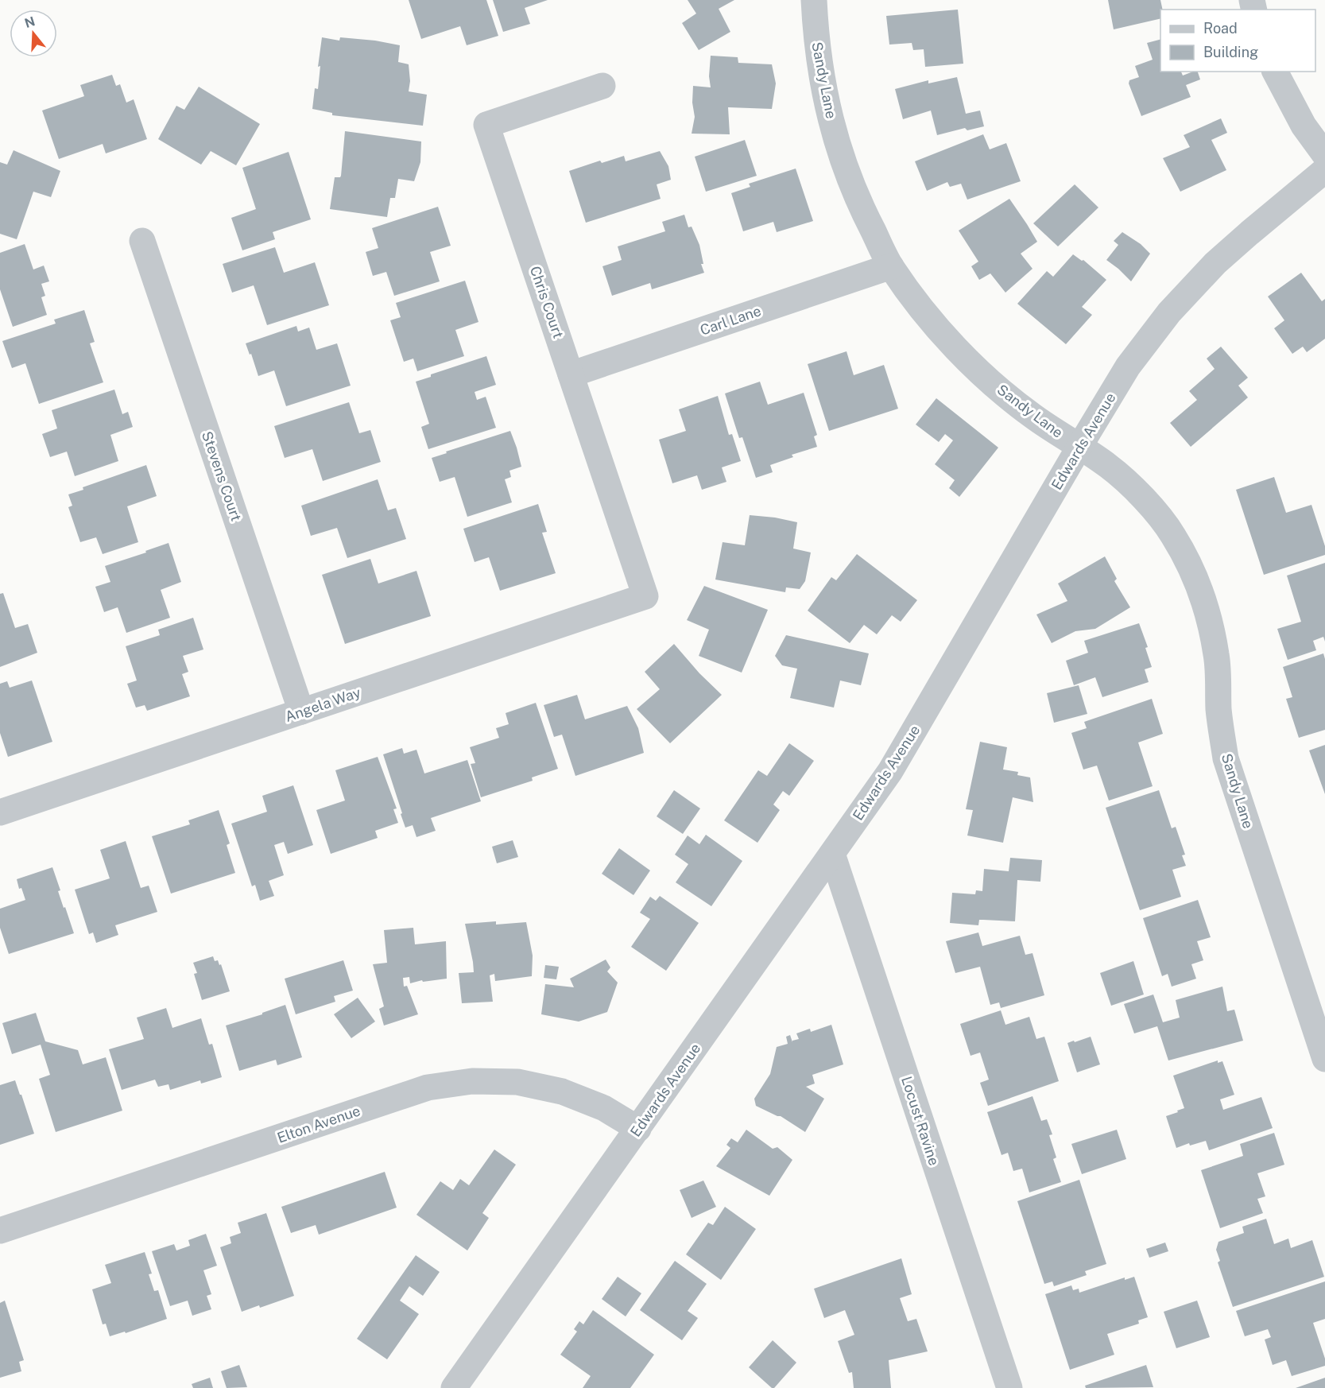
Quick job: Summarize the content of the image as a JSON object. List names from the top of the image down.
{
  "streets": {
    "street": [
      "Sandy Lane",
      "Chris Court",
      "Carl Lane",
      "Edwards Avenue",
      "Stevens Court",
      "Angela Way",
      "Locust Ravine",
      "Elton Avenue"
    ]
  },
  "crossings": [
    ["Sandy Lane", "Carl Lane"],
    ["Sandy Lane", "Edwards Avenue"],
    ["Chris Court", "Carl Lane"],
    ["Chris Court", "Angela Way"],
    ["Edwards Avenue", "Locust Ravine"],
    ["Edwards Avenue", "Elton Avenue"],
    ["Stevens Court", "Angela Way"]
  ],
  "legend": ["Road", "Building"],
  "north": "top"
}
